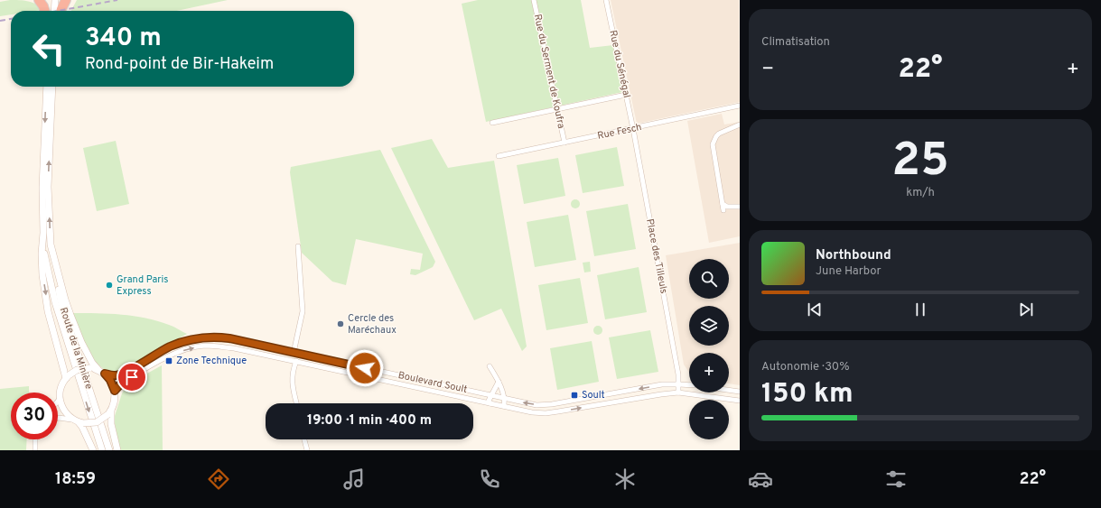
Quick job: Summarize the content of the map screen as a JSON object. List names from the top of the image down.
{
  "streets": {
    "main road": ["Route de la Minière"],
    "street": [
      "Rue du Sénégal",
      "Rue du Serment de Koufra",
      "Rue Fesch",
      "Place des Tilleuls",
      "Boulevard Soult"
    ]
  },
  "crossings": [
    ["Rue du Sénégal", "Rue Fesch"],
    ["Rue du Sénégal", "Place des Tilleuls"],
    ["Rue du Serment de Koufra", "Rue Fesch"],
    ["Rue Fesch", "Place des Tilleuls"],
    ["Place des Tilleuls", "Boulevard Soult"]
  ],
  "places": {
    "other": ["Grand Paris Express", "Cercle des Maréchaux"],
    "transit": ["Zone Technique", "Soult"]
  },
  "page": {
    "tile": [
      "Climatisation",
      ["25", "km/h"],
      ["Autonomie · 30%", "150 km"]
    ],
    "turn": ["340 m", "Rond-point de Bir-Hakeim"],
    "heat": ["−", "22°", "+"],
    "song": ["Northbound", "June Harbor"],
    "map_buttons": ["+", "−"],
    "limit": "30",
    "trip": "19:00 · 1 min · 400 m",
    "tabs": ["18:59", "22°"]
  }
}
